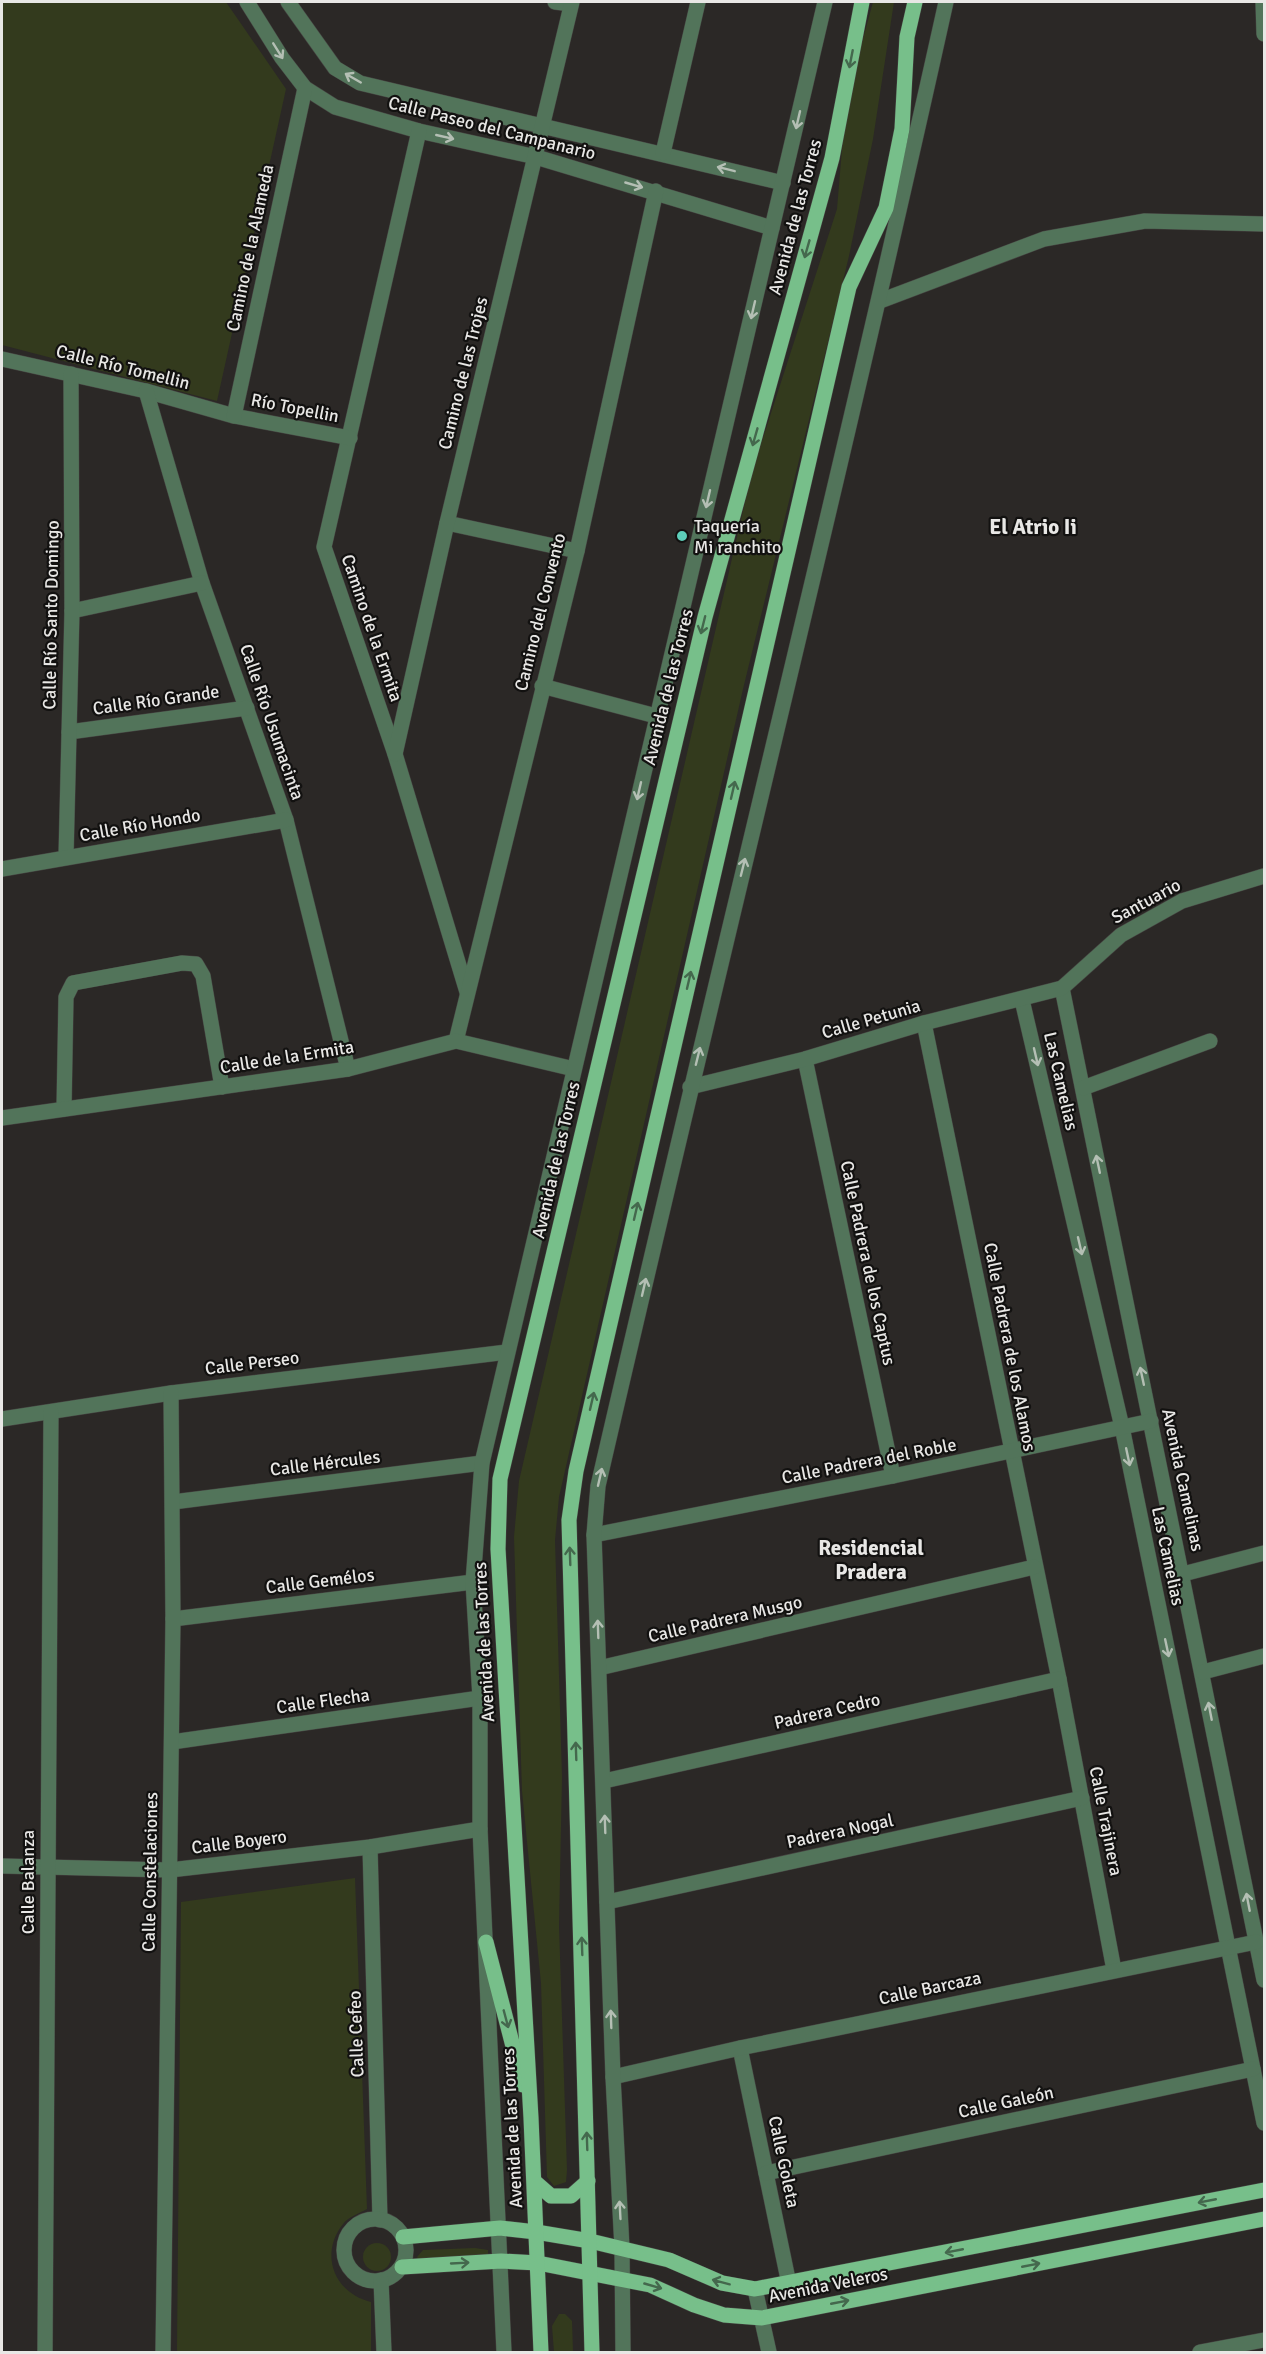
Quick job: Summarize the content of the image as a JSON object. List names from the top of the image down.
{
  "streets": {
    "main road": ["Avenida de las Torres", "Avenida Veleros"],
    "street": [
      "Calle Paseo del Campanario",
      "Camino de la Alameda",
      "Calle Río Tomellin",
      "Camino de las Trojes",
      "Río Topellin",
      "Camino del Convento",
      "Calle Río Santo Domingo",
      "Camino de la Ermita",
      "Calle Río Grande",
      "Calle Río Usumacinta",
      "Calle Río Hondo",
      "Santuario",
      "Calle Petunia",
      "Calle de la Ermita",
      "Las Camelias",
      "Calle Padrera de los Captus",
      "Calle Padrera de los Alamos",
      "Calle Perseo",
      "Calle Padrera del Roble",
      "Calle Hércules",
      "Avenida Camelinas",
      "Calle Gemélos",
      "Calle Padrera Musgo",
      "Calle Flecha",
      "Padrera Cedro",
      "Calle Trajinera",
      "Padrera Nogal",
      "Calle Boyero",
      "Calle Constelaciones",
      "Calle Balanza",
      "Calle Barcaza",
      "Calle Cefeo",
      "Calle Galeón",
      "Calle Goleta"
    ]
  },
  "crossings": [
    ["Calle Paseo del Campanario", "Avenida de las Torres"],
    ["Calle Paseo del Campanario", "Camino de la Alameda"],
    ["Calle Paseo del Campanario", "Camino de las Trojes"],
    ["Calle Paseo del Campanario", "Camino del Convento"],
    ["Calle Paseo del Campanario", "Camino de la Ermita"],
    ["Avenida de las Torres", "Calle de la Ermita"],
    ["Avenida de las Torres", "Calle Perseo"],
    ["Avenida de las Torres", "Calle Hércules"],
    ["Avenida de las Torres", "Calle Gemélos"],
    ["Avenida de las Torres", "Calle Flecha"],
    ["Avenida de las Torres", "Calle Boyero"],
    ["Avenida de las Torres", "Avenida Veleros"],
    ["Camino de la Alameda", "Calle Río Tomellin"],
    ["Camino de la Alameda", "Río Topellin"],
    ["Calle Río Tomellin", "Río Topellin"],
    ["Calle Río Tomellin", "Calle Río Santo Domingo"],
    ["Calle Río Tomellin", "Calle Río Usumacinta"],
    ["Camino de las Trojes", "Camino de la Ermita"],
    ["Río Topellin", "Camino de la Ermita"],
    ["Camino del Convento", "Camino de la Ermita"],
    ["Camino del Convento", "Calle de la Ermita"],
    ["Calle Río Santo Domingo", "Calle Río Grande"],
    ["Calle Río Santo Domingo", "Calle Río Hondo"],
    ["Calle Río Grande", "Calle Río Usumacinta"],
    ["Calle Río Usumacinta", "Calle Río Hondo"],
    ["Calle Río Usumacinta", "Calle de la Ermita"],
    ["Santuario", "Calle Petunia"],
    ["Santuario", "Avenida Camelinas"],
    ["Calle Petunia", "Las Camelias"],
    ["Calle Petunia", "Calle Padrera de los Captus"],
    ["Calle Petunia", "Calle Padrera de los Alamos"],
    ["Calle Petunia", "Avenida Camelinas"],
    ["Las Camelias", "Calle Padrera del Roble"],
    ["Las Camelias", "Calle Barcaza"],
    ["Las Camelias", "Calle Galeón"],
    ["Calle Padrera de los Captus", "Calle Padrera del Roble"],
    ["Calle Padrera de los Alamos", "Calle Padrera del Roble"],
    ["Calle Padrera de los Alamos", "Calle Padrera Musgo"],
    ["Calle Padrera de los Alamos", "Padrera Cedro"],
    ["Calle Padrera de los Alamos", "Calle Trajinera"],
    ["Calle Perseo", "Calle Constelaciones"],
    ["Calle Perseo", "Calle Balanza"],
    ["Calle Padrera del Roble", "Avenida Camelinas"],
    ["Calle Hércules", "Calle Constelaciones"],
    ["Avenida Camelinas", "Calle Barcaza"],
    ["Calle Gemélos", "Calle Constelaciones"],
    ["Calle Flecha", "Calle Constelaciones"],
    ["Padrera Cedro", "Calle Trajinera"],
    ["Calle Trajinera", "Padrera Nogal"],
    ["Calle Trajinera", "Calle Barcaza"],
    ["Calle Boyero", "Calle Constelaciones"],
    ["Calle Boyero", "Calle Balanza"],
    ["Calle Boyero", "Calle Cefeo"],
    ["Calle Barcaza", "Calle Goleta"],
    ["Calle Cefeo", "Avenida Veleros"],
    ["Calle Galeón", "Calle Goleta"],
    ["Calle Goleta", "Avenida Veleros"]
  ],
  "one_way": ["Las Camelias", "Avenida Camelinas"],
  "districts": ["El Atrio Ii", "Residencial Pradera"],
  "places": ["Taquería Mi ranchito"]
}
